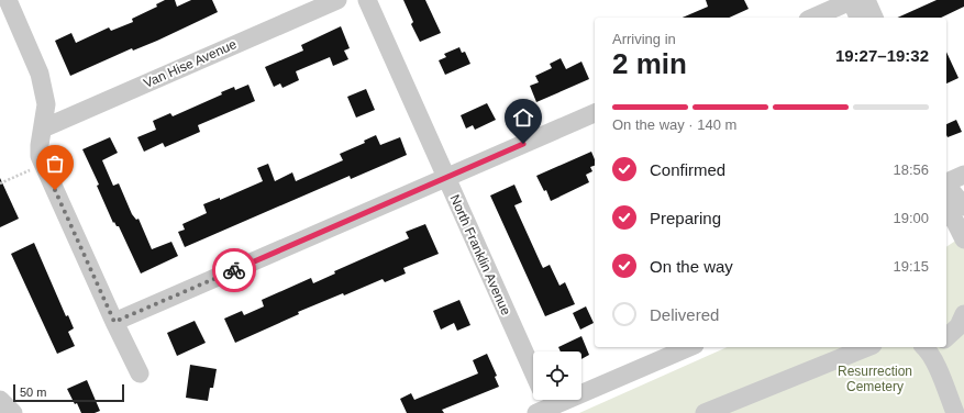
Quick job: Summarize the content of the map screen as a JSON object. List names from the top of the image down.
{
  "streets": {
    "street": ["Van Hise Avenue", "North Franklin Avenue"]
  },
  "parks": ["Resurrection Cemetery"],
  "scale_bar": "50 m",
  "page": {
    "heading": ["2 min", "Arriving in", "19:27–19:32"],
    "bar": "On the way · 140 m",
    "list": [
      ["Confirmed", "18:56"],
      ["Preparing", "19:00"],
      ["On the way", "19:15"],
      "Delivered"
    ],
    "scale": "50 m"
  }
}
